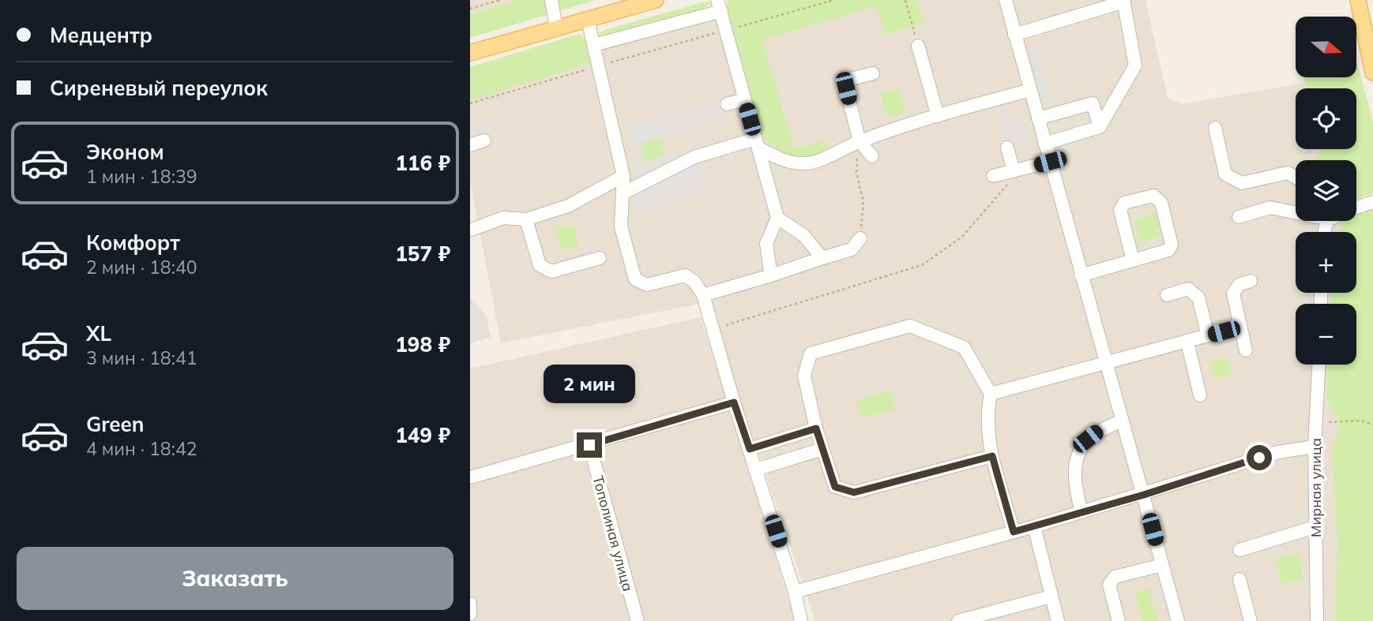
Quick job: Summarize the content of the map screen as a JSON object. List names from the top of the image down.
{
  "streets": {
    "street": ["Мирная улица", "Тополиная улица"]
  },
  "north": "right",
  "page": {
    "banner": ["Медцентр", "Сиреневый переулок"],
    "map_buttons": ["+", "−"],
    "list": [
      {
        "name": "Эконом",
        "note": "1 мин · 18:39",
        "value": "116 ₽"
      },
      {
        "name": "Комфорт",
        "note": "2 мин · 18:40",
        "value": "157 ₽"
      },
      {
        "name": "XL",
        "note": "3 мин · 18:41",
        "value": "198 ₽"
      },
      {
        "name": "Green",
        "note": "4 мин · 18:42",
        "value": "149 ₽"
      }
    ],
    "bubble": "2 мин",
    "buttons": "Заказать"
  }
}
